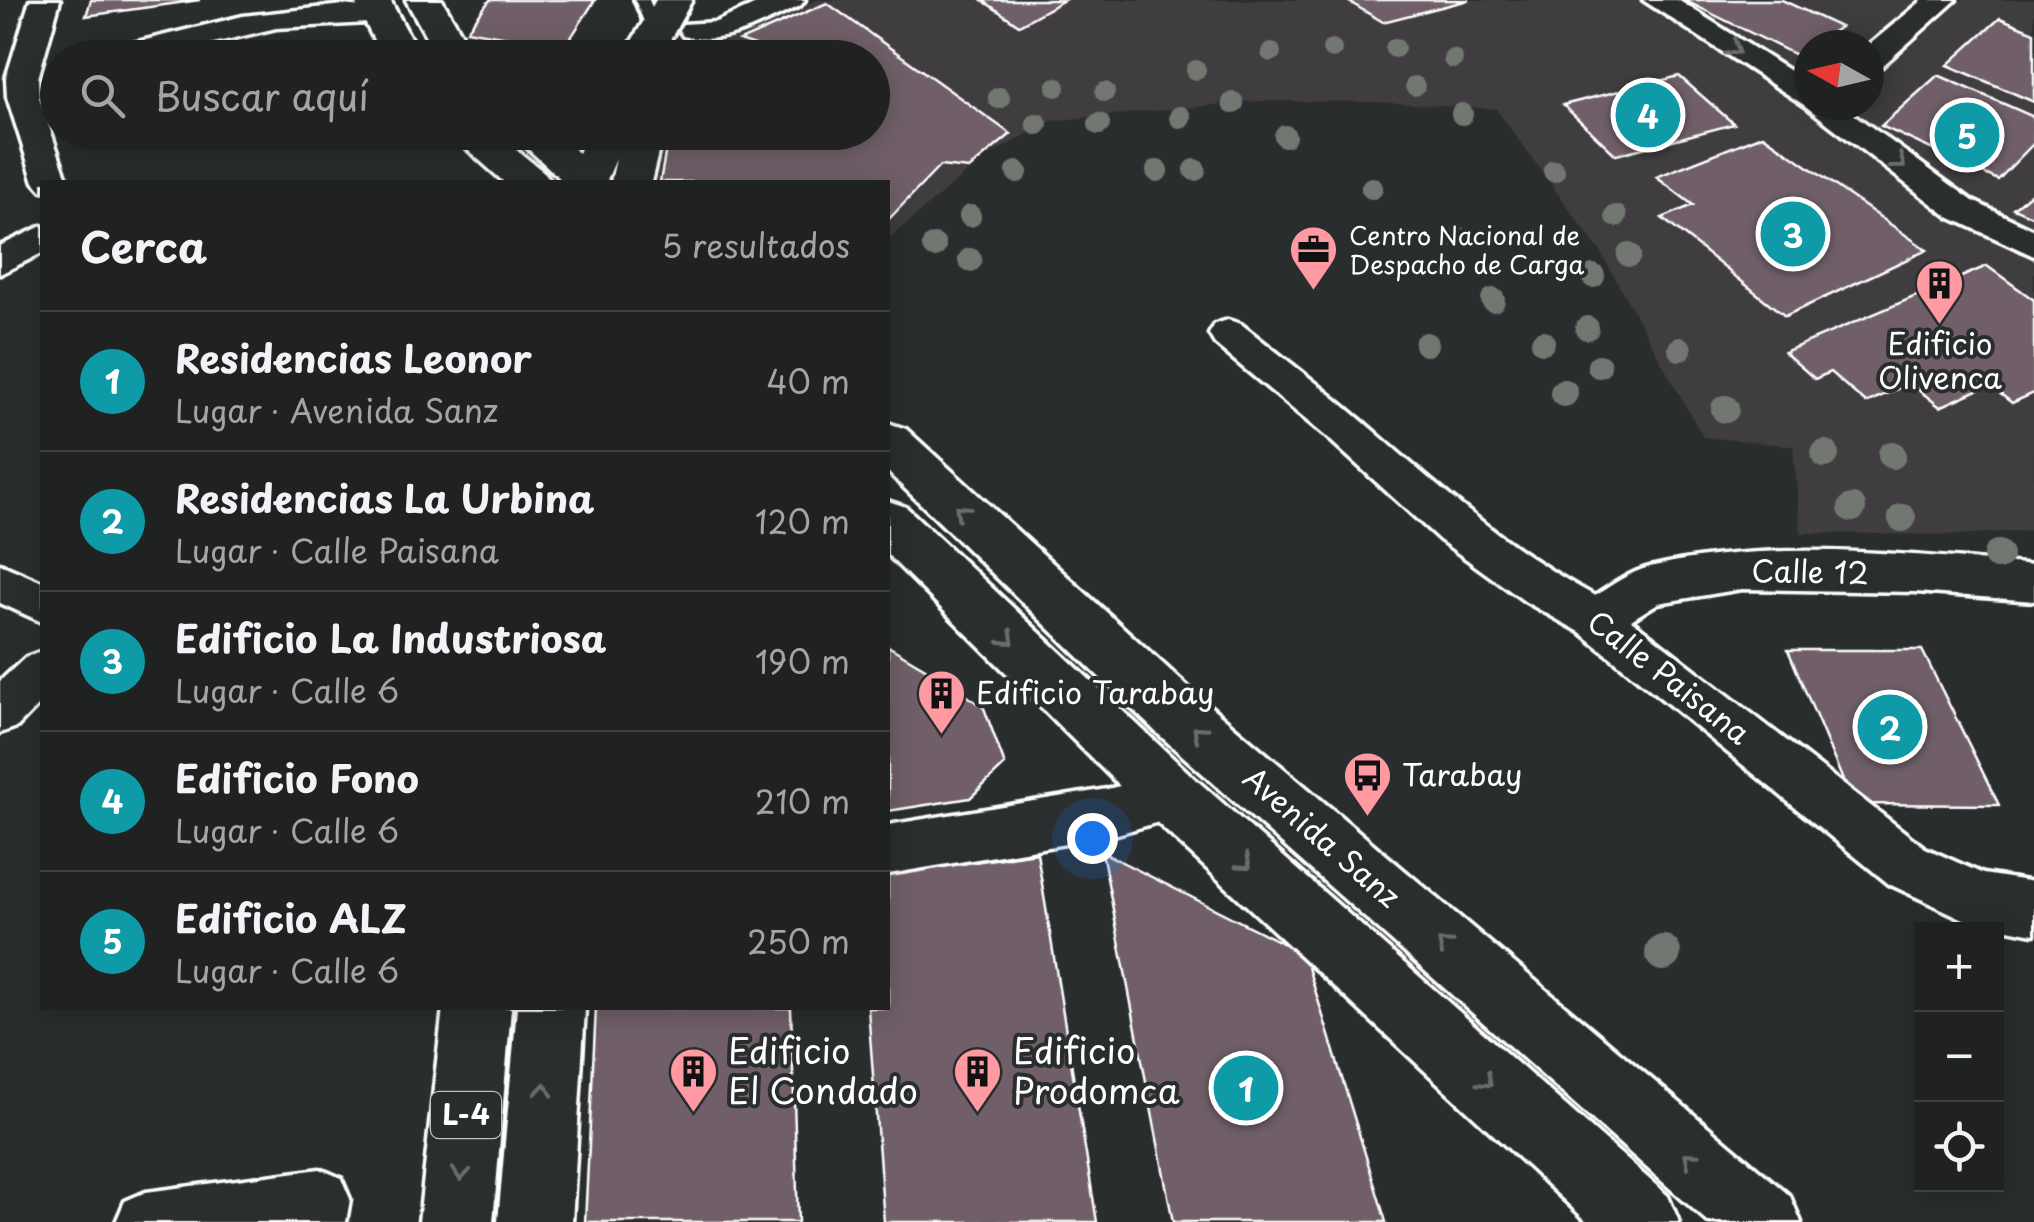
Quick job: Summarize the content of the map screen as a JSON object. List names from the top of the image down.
{
  "streets": {
    "street": [
      "Calle 12",
      "Calle Paisana",
      "Avenida Sanz",
      "L-4"
    ]
  },
  "crossings": [
    ["Calle 12", "Calle Paisana"]
  ],
  "places": {
    "office": ["Centro Nacional de Despacho de Carga"],
    "building": [
      "Edificio Olivenca",
      "Edificio Tarabay",
      "Edificio El Condado",
      "Edificio Prodomca"
    ],
    "bus stop": ["Tarabay"]
  },
  "north": "left",
  "page": {
    "search": "Buscar aquí",
    "pins": [
      "4",
      "5",
      "3",
      "2",
      "1"
    ],
    "heading": ["Cerca", "5 resultados"],
    "list": [
      {
        "mark": "1",
        "name": "Residencias Leonor",
        "note": "Lugar · Avenida Sanz",
        "value": "40 m"
      },
      {
        "mark": "2",
        "name": "Residencias La Urbina",
        "note": "Lugar · Calle Paisana",
        "value": "120 m"
      },
      {
        "mark": "3",
        "name": "Edificio La Industriosa",
        "note": "Lugar · Calle 6",
        "value": "190 m"
      },
      {
        "mark": "4",
        "name": "Edificio Fono",
        "note": "Lugar · Calle 6",
        "value": "210 m"
      },
      {
        "mark": "5",
        "name": "Edificio ALZ",
        "note": "Lugar · Calle 6",
        "value": "250 m"
      }
    ],
    "map_buttons": ["+", "−"]
  }
}
